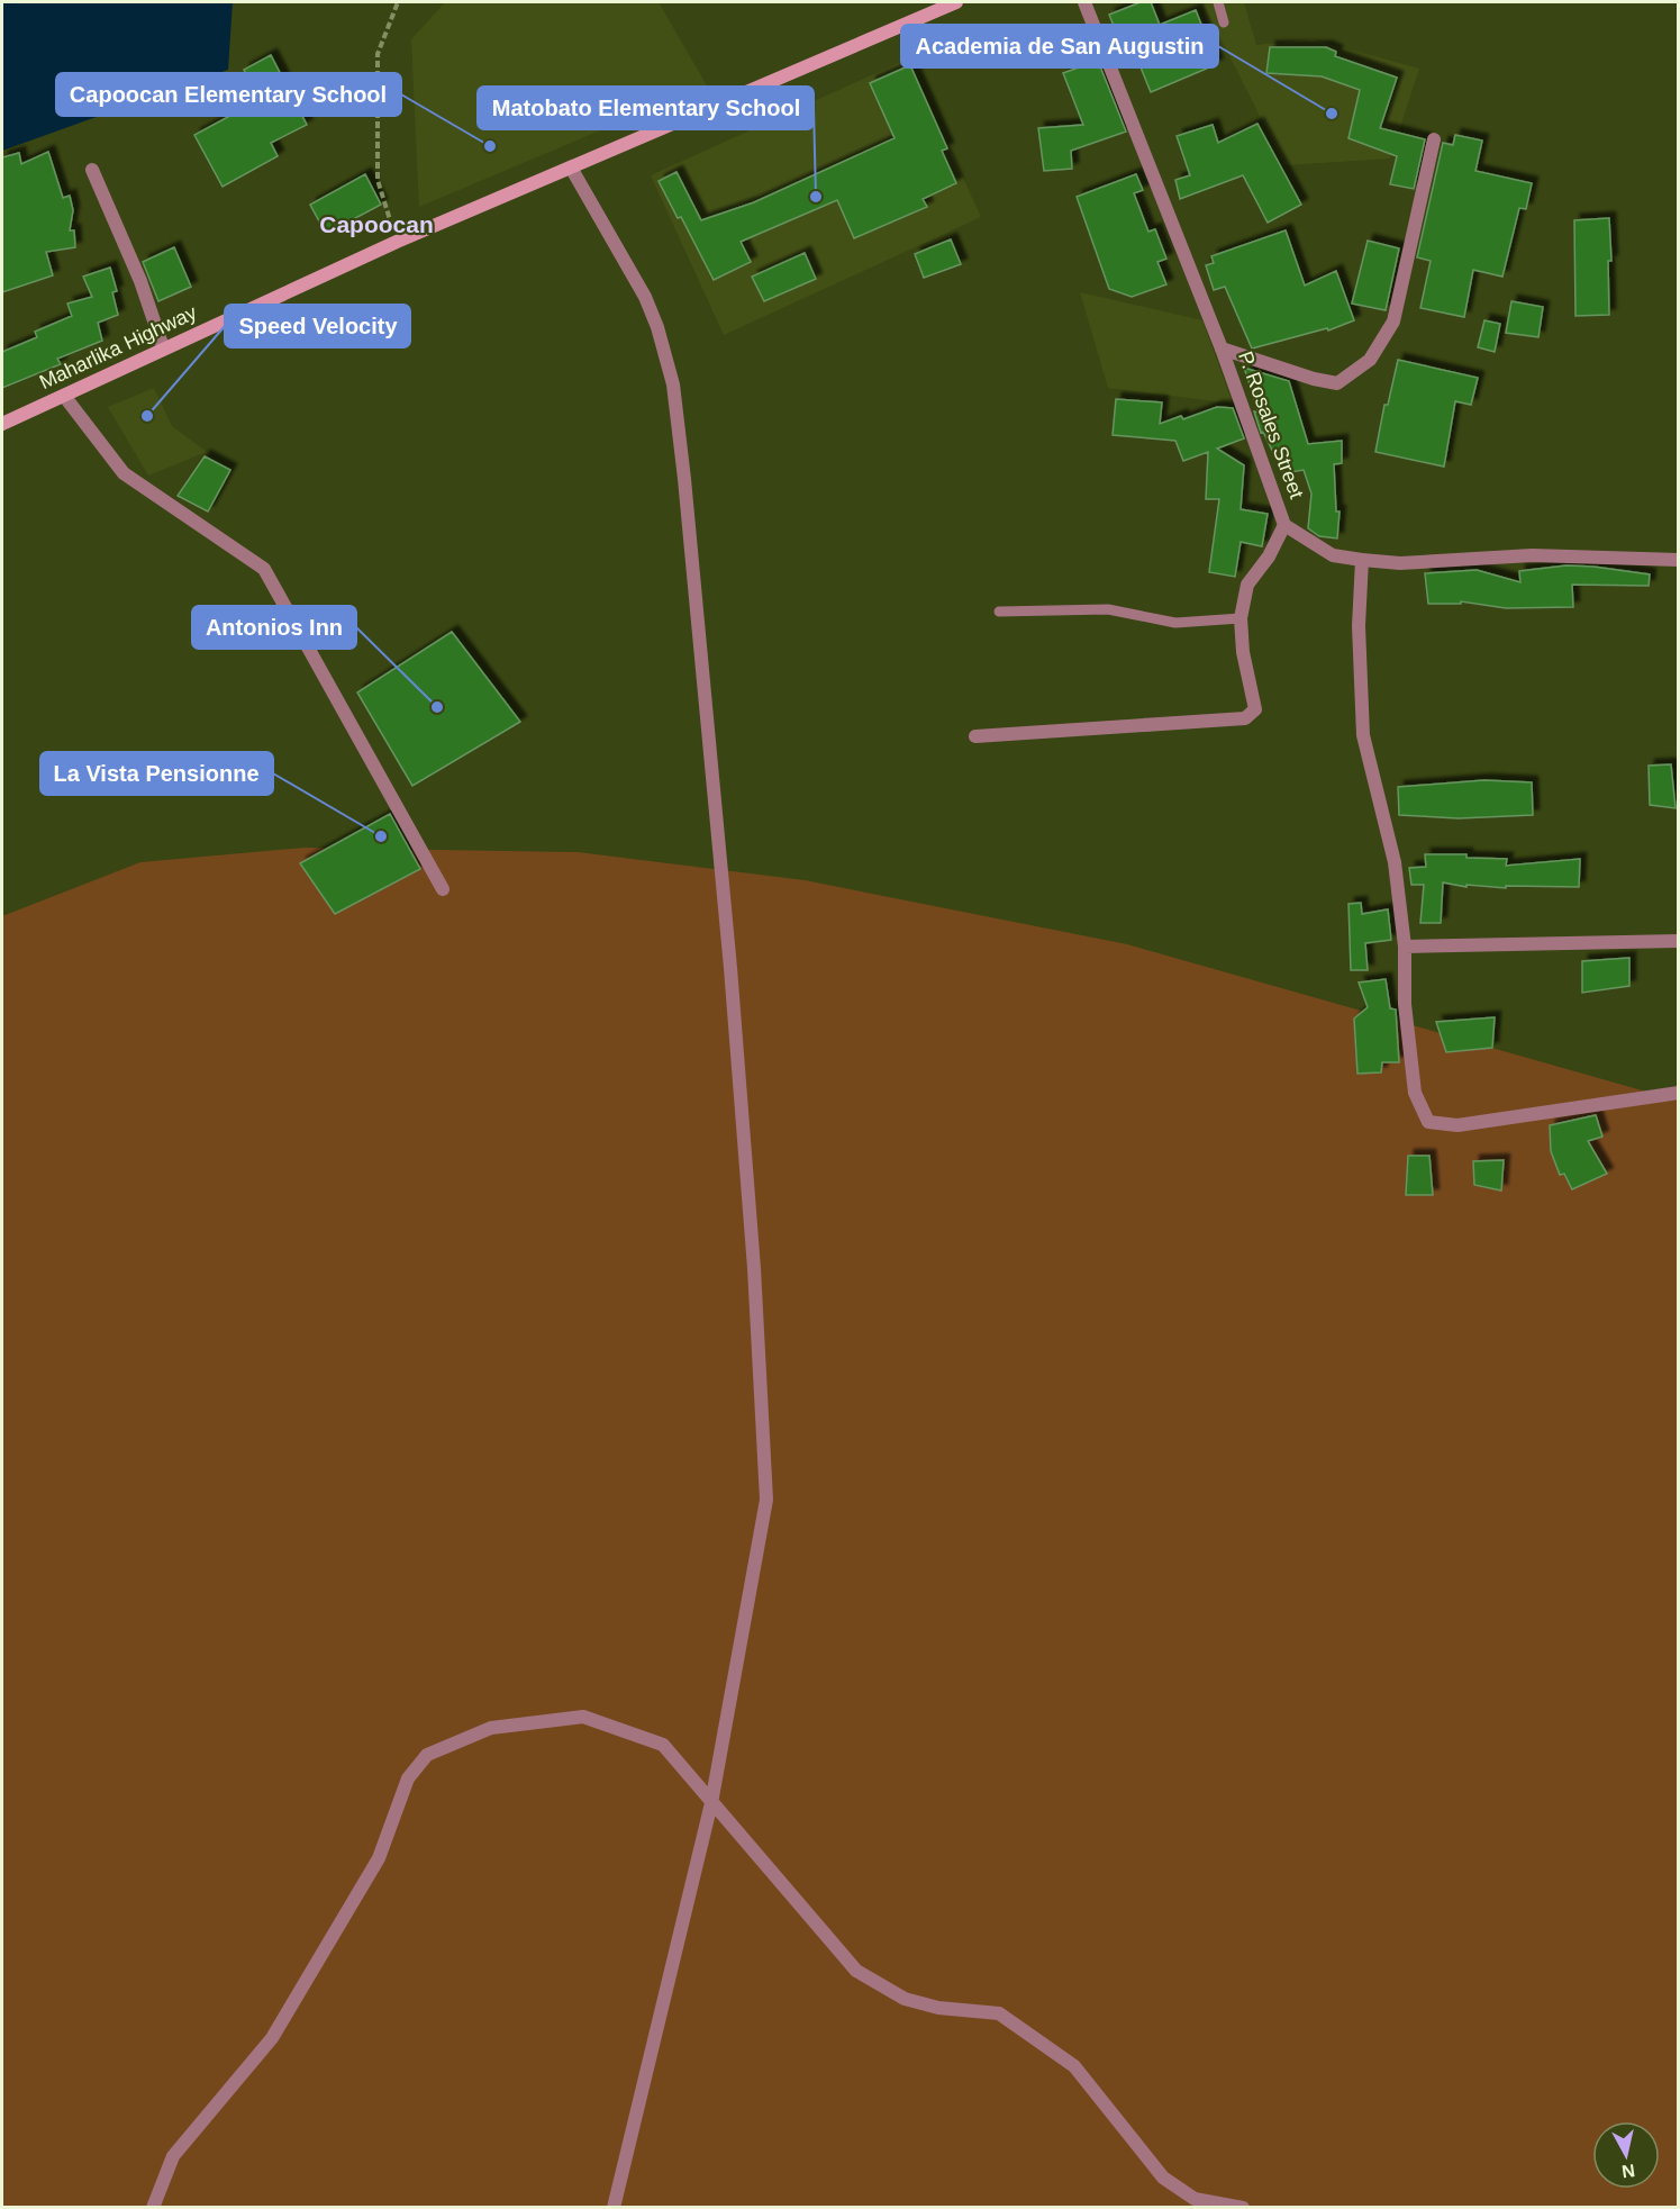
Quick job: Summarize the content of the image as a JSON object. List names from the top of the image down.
{
  "streets": {
    "main road": ["Maharlika Highway"],
    "street": ["P. Rosales Street"]
  },
  "districts": ["Capoocan"],
  "places": [
    "Academia de San Augustin",
    "Capoocan Elementary School",
    "Matobato Elementary School",
    "Speed Velocity",
    "Antonios Inn",
    "La Vista Pensionne"
  ],
  "north": "bottom"
}
